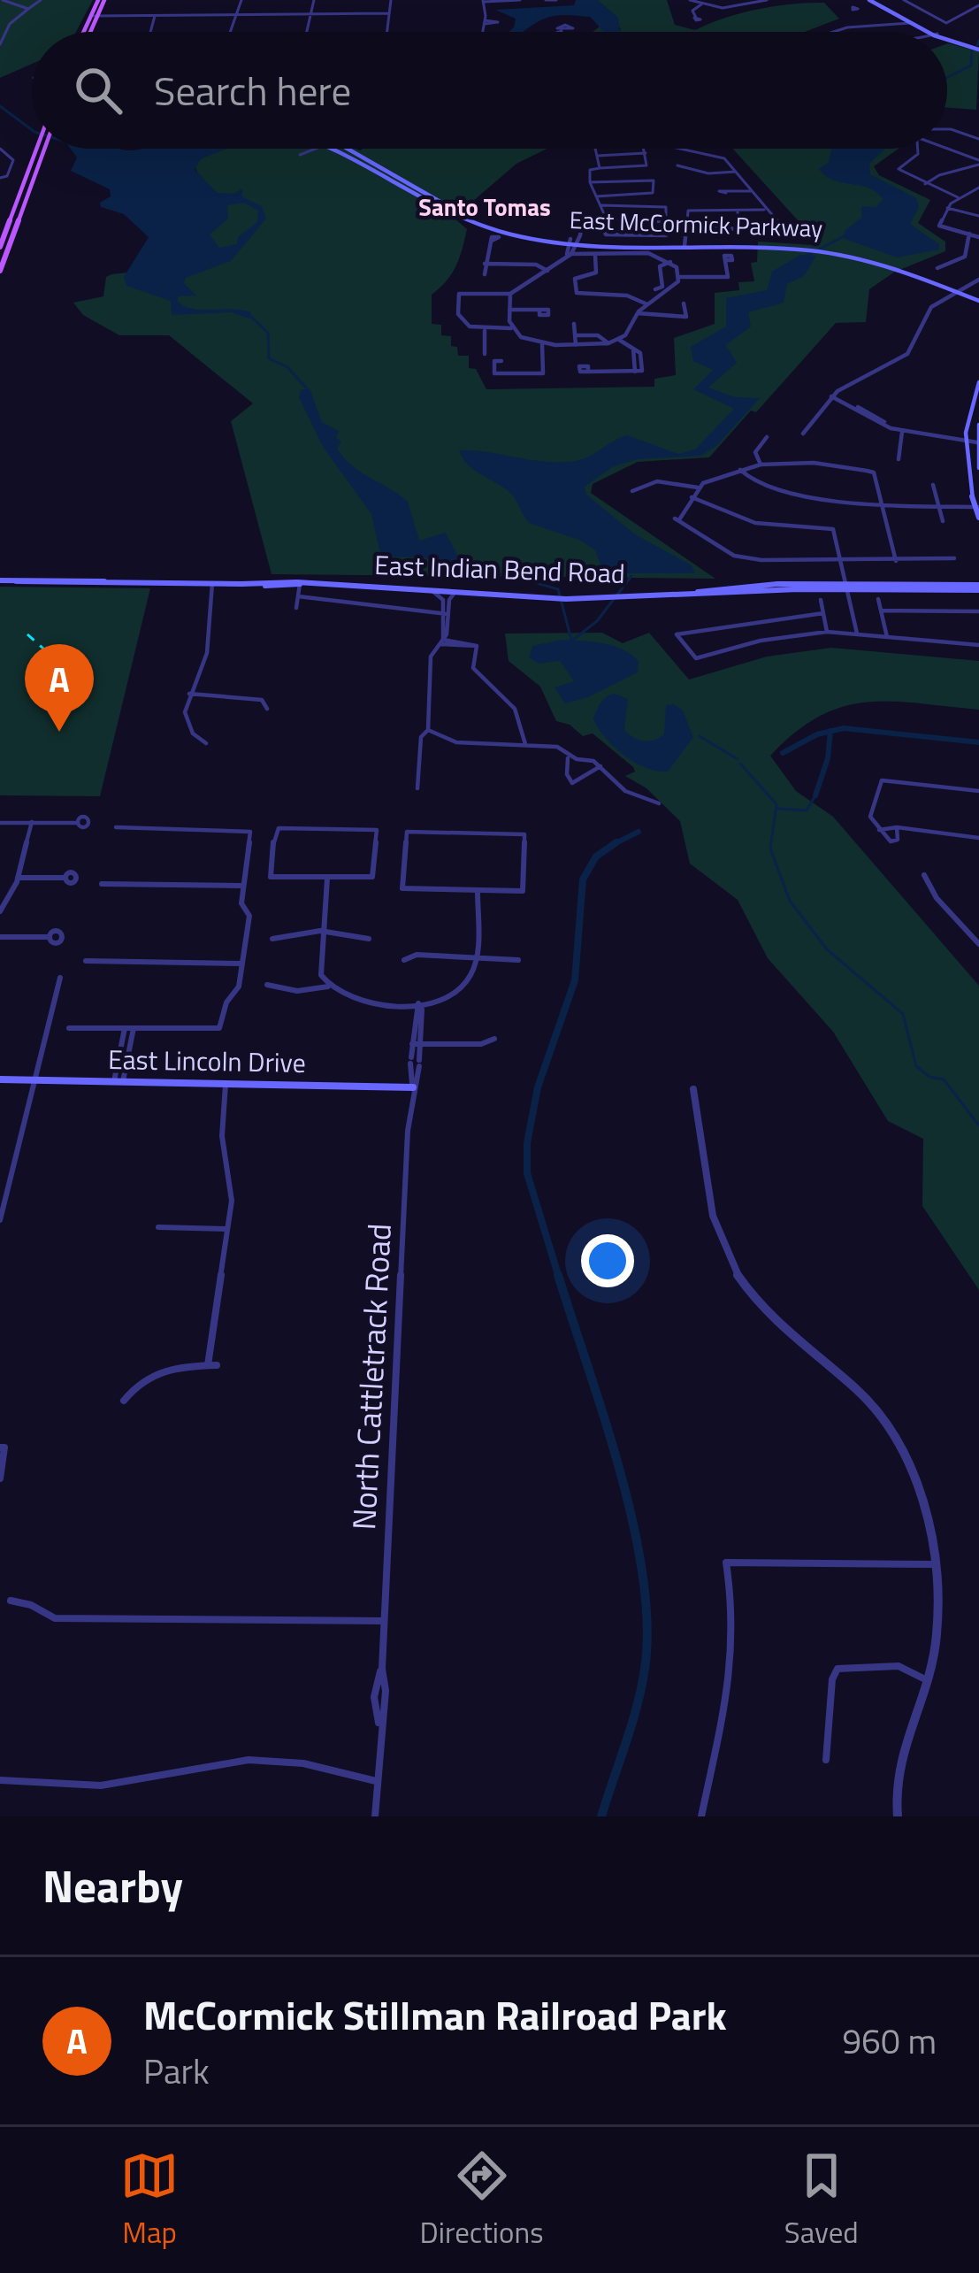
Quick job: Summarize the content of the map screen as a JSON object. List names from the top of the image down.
{
  "streets": {
    "main road": ["East McCormick Parkway", "East Indian Bend Road", "East Lincoln Drive"],
    "street": ["North Cattletrack Road"]
  },
  "crossings": [
    ["East Lincoln Drive", "North Cattletrack Road"]
  ],
  "districts": ["Santo Tomas"],
  "page": {
    "search": "Search here",
    "pins": "A",
    "heading": "Nearby",
    "list": [
      {
        "mark": "A",
        "name": "McCormick Stillman Railroad Park",
        "note": "Park",
        "value": "960 m"
      }
    ],
    "nav": ["Map", "Directions", "Saved"]
  }
}
